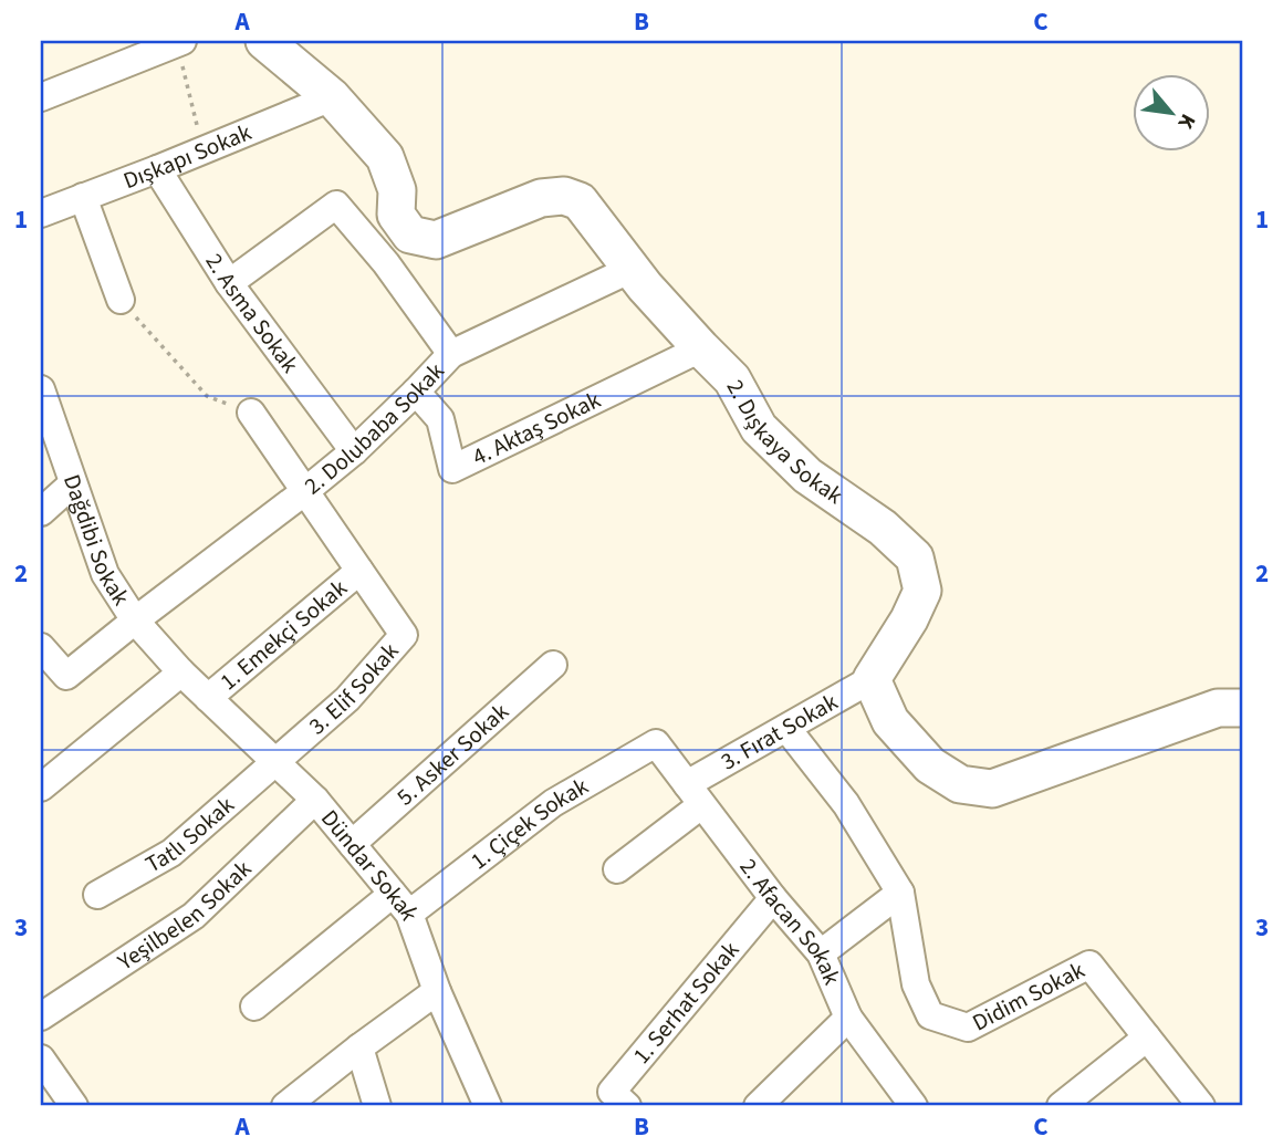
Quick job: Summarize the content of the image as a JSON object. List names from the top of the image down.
{
  "streets": {
    "street": [
      "Dışkapı Sokak",
      "2. Asma Sokak",
      "2. Dolubaba Sokak",
      "4. Aktaş Sokak",
      "2. Dışkaya Sokak",
      "Dağdibi Sokak",
      "1. Emekçi Sokak",
      "3. Elif Sokak",
      "3. Fırat Sokak",
      "5. Asker Sokak",
      "1. Çiçek Sokak",
      "Tatlı Sokak",
      "Dündar Sokak",
      "Yeşilbelen Sokak",
      "2. Afacan Sokak",
      "Didim Sokak",
      "1. Serhat Sokak"
    ]
  },
  "crossings": [
    ["Dışkapı Sokak", "2. Asma Sokak"],
    ["2. Asma Sokak", "2. Dolubaba Sokak"],
    ["2. Dolubaba Sokak", "4. Aktaş Sokak"],
    ["2. Dolubaba Sokak", "2. Dışkaya Sokak"],
    ["2. Dolubaba Sokak", "Dağdibi Sokak"],
    ["2. Dolubaba Sokak", "3. Elif Sokak"],
    ["4. Aktaş Sokak", "2. Dışkaya Sokak"],
    ["2. Dışkaya Sokak", "3. Fırat Sokak"],
    ["Dağdibi Sokak", "Dündar Sokak"],
    ["1. Emekçi Sokak", "3. Elif Sokak"],
    ["1. Emekçi Sokak", "Dündar Sokak"],
    ["3. Elif Sokak", "Tatlı Sokak"],
    ["3. Elif Sokak", "Dündar Sokak"],
    ["3. Fırat Sokak", "2. Afacan Sokak"],
    ["3. Fırat Sokak", "Didim Sokak"],
    ["5. Asker Sokak", "Dündar Sokak"],
    ["1. Çiçek Sokak", "Dündar Sokak"],
    ["1. Çiçek Sokak", "2. Afacan Sokak"],
    ["Tatlı Sokak", "Dündar Sokak"],
    ["Dündar Sokak", "Yeşilbelen Sokak"],
    ["2. Afacan Sokak", "1. Serhat Sokak"]
  ],
  "north": "bottom right",
  "grid": {
    "columns": ["A", "B", "C"],
    "rows": ["1", "2", "3"]
  }
}
